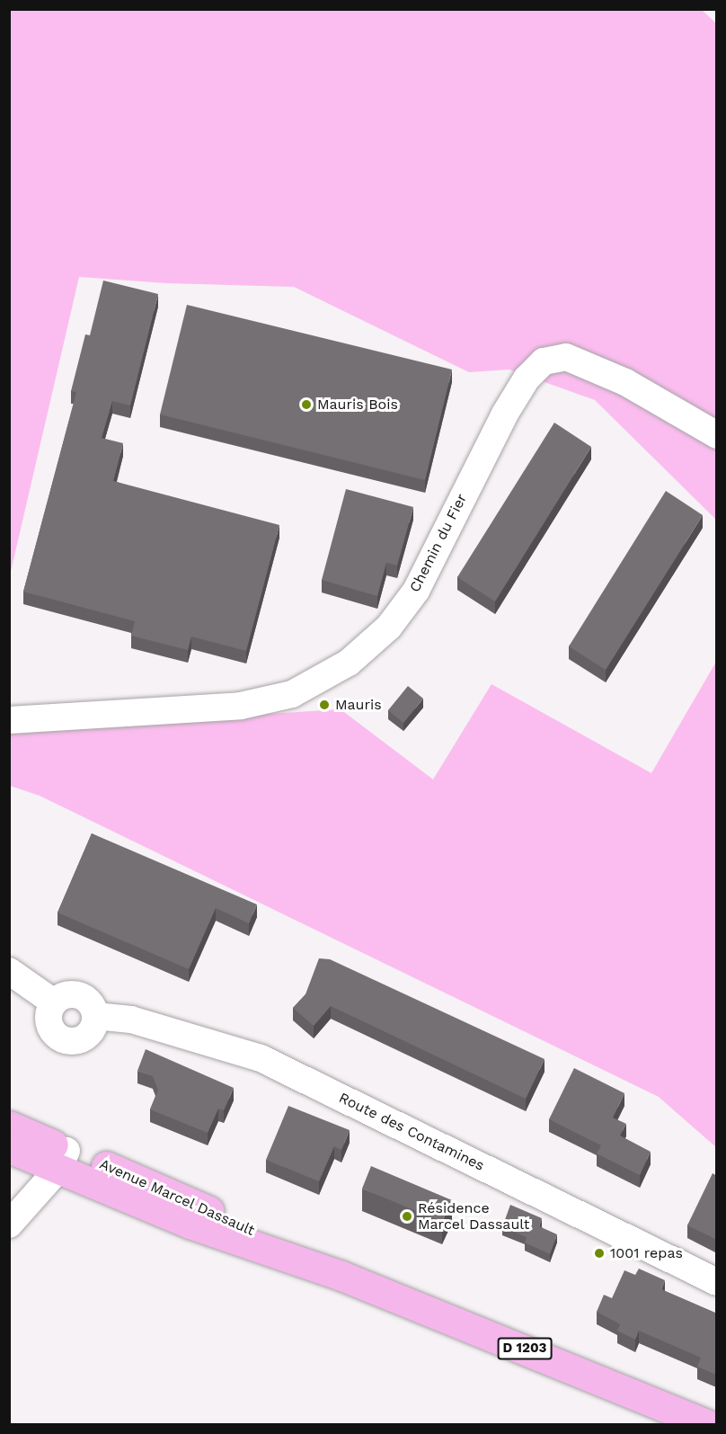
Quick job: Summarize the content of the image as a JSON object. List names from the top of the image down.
{
  "streets": {
    "main road": ["Avenue Marcel Dassault", "D 1203"],
    "street": ["Chemin du Fier", "Route des Contamines"]
  },
  "places": [
    "Mauris Bois",
    "Mauris",
    "Résidence Marcel Dassault",
    "1001 repas"
  ]
}
